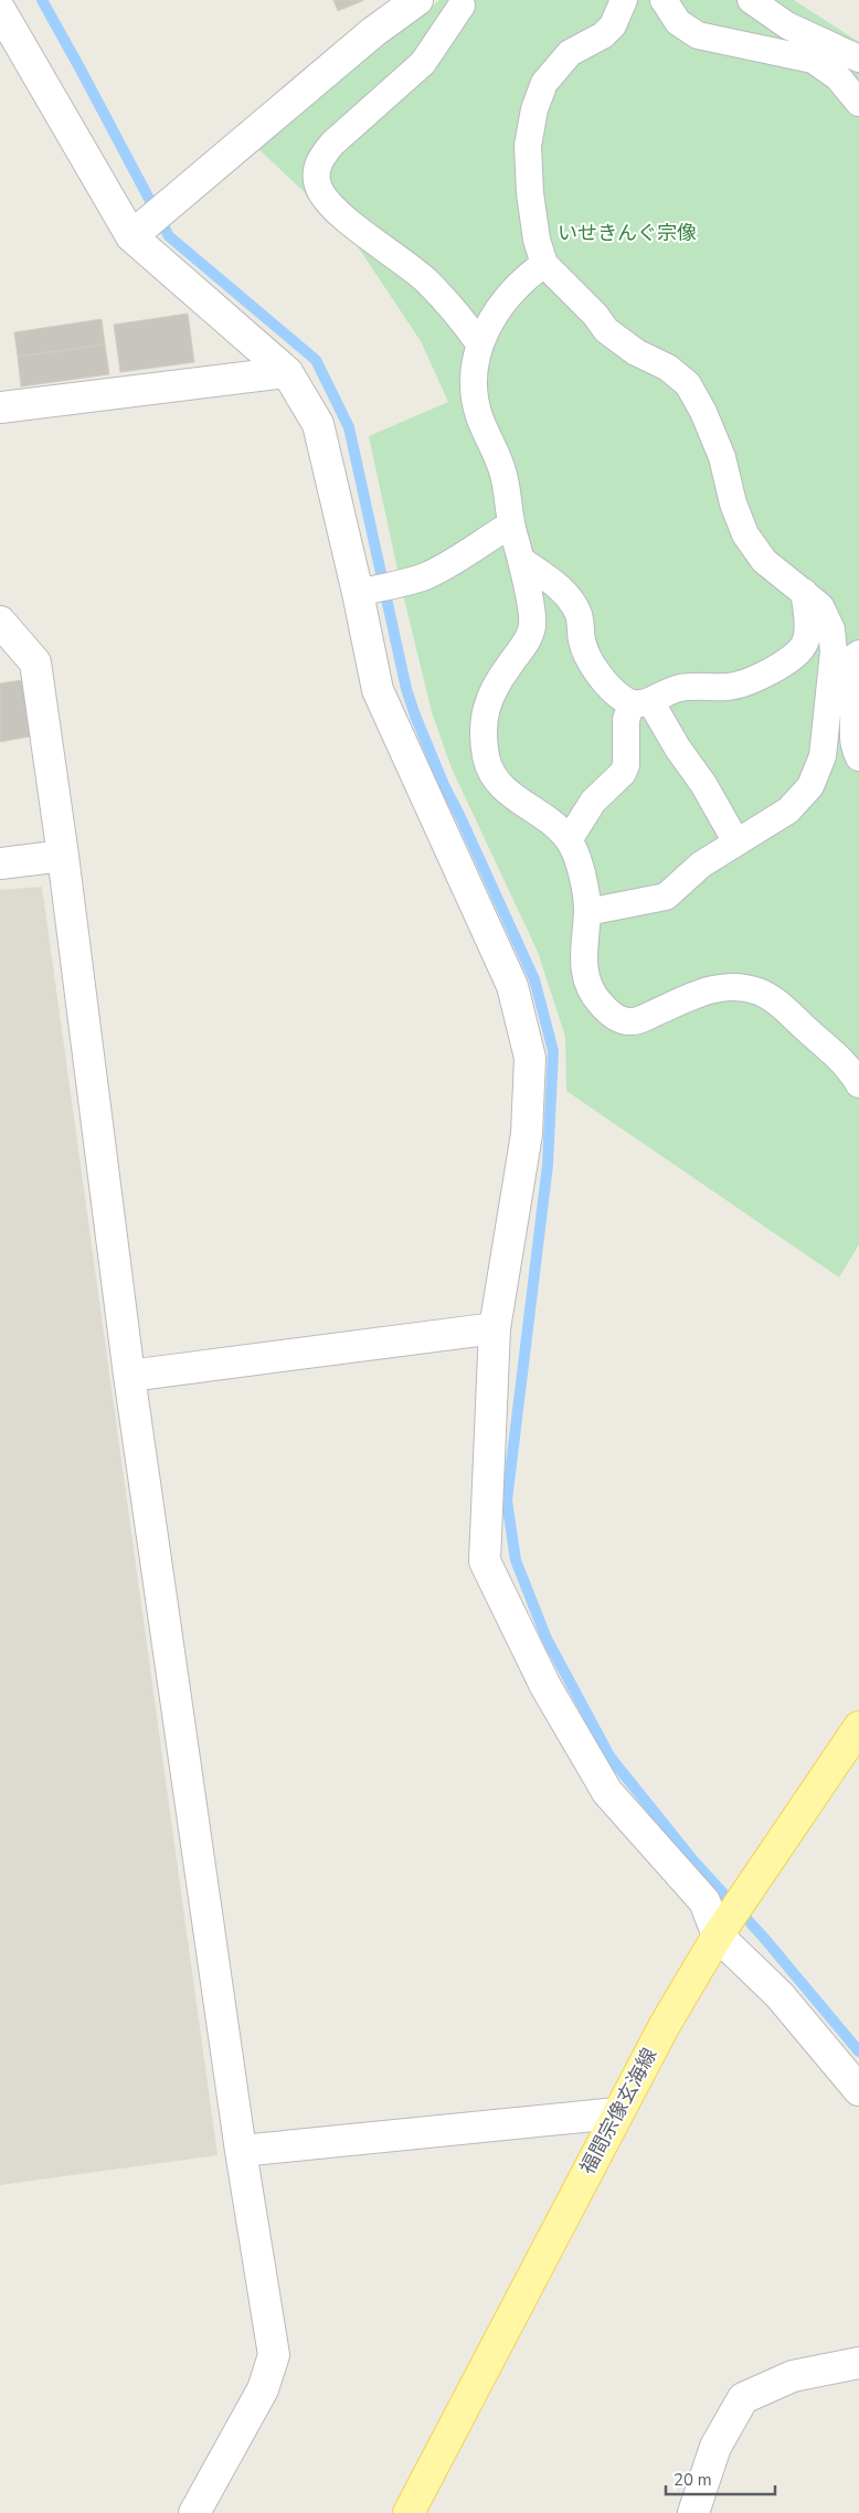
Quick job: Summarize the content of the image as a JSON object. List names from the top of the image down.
{
  "streets": {
    "main road": ["福間宗像玄海線"]
  },
  "parks": ["いせきんぐ宗像"],
  "scale_bar": "20 m"
}
